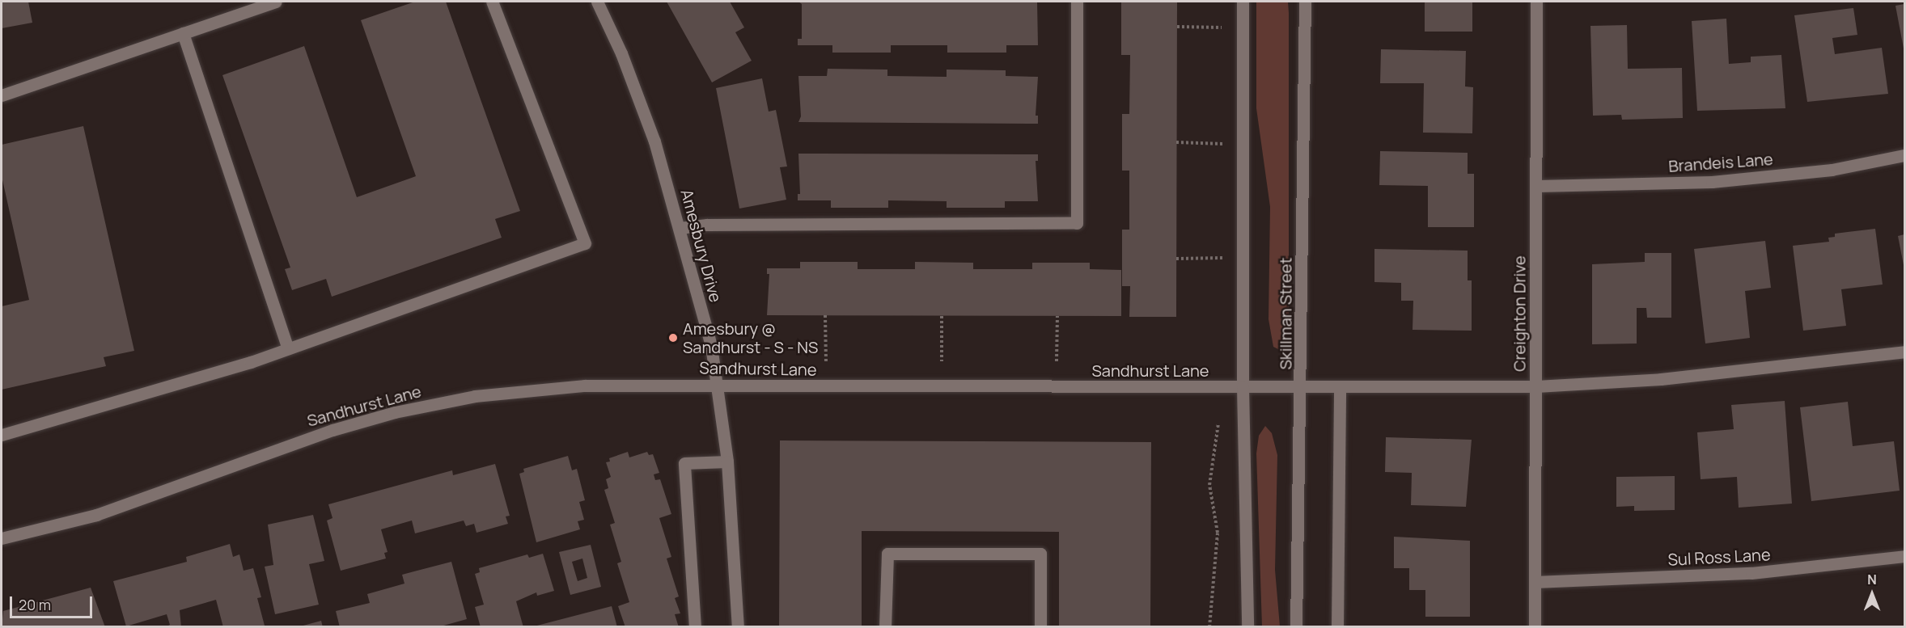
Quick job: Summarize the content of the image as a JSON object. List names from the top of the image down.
{
  "streets": {
    "street": [
      "Brandeis Lane",
      "Amesbury Drive",
      "Skillman Street",
      "Creighton Drive",
      "Sandhurst Lane",
      "Sul Ross Lane"
    ]
  },
  "crossings": [
    ["Brandeis Lane", "Creighton Drive"],
    ["Amesbury Drive", "Sandhurst Lane"],
    ["Skillman Street", "Sandhurst Lane"],
    ["Creighton Drive", "Sandhurst Lane"],
    ["Creighton Drive", "Sul Ross Lane"]
  ],
  "places": ["Amesbury @ Sandhurst - S - NS"],
  "scale_bar": "20 m",
  "north": "top"
}
